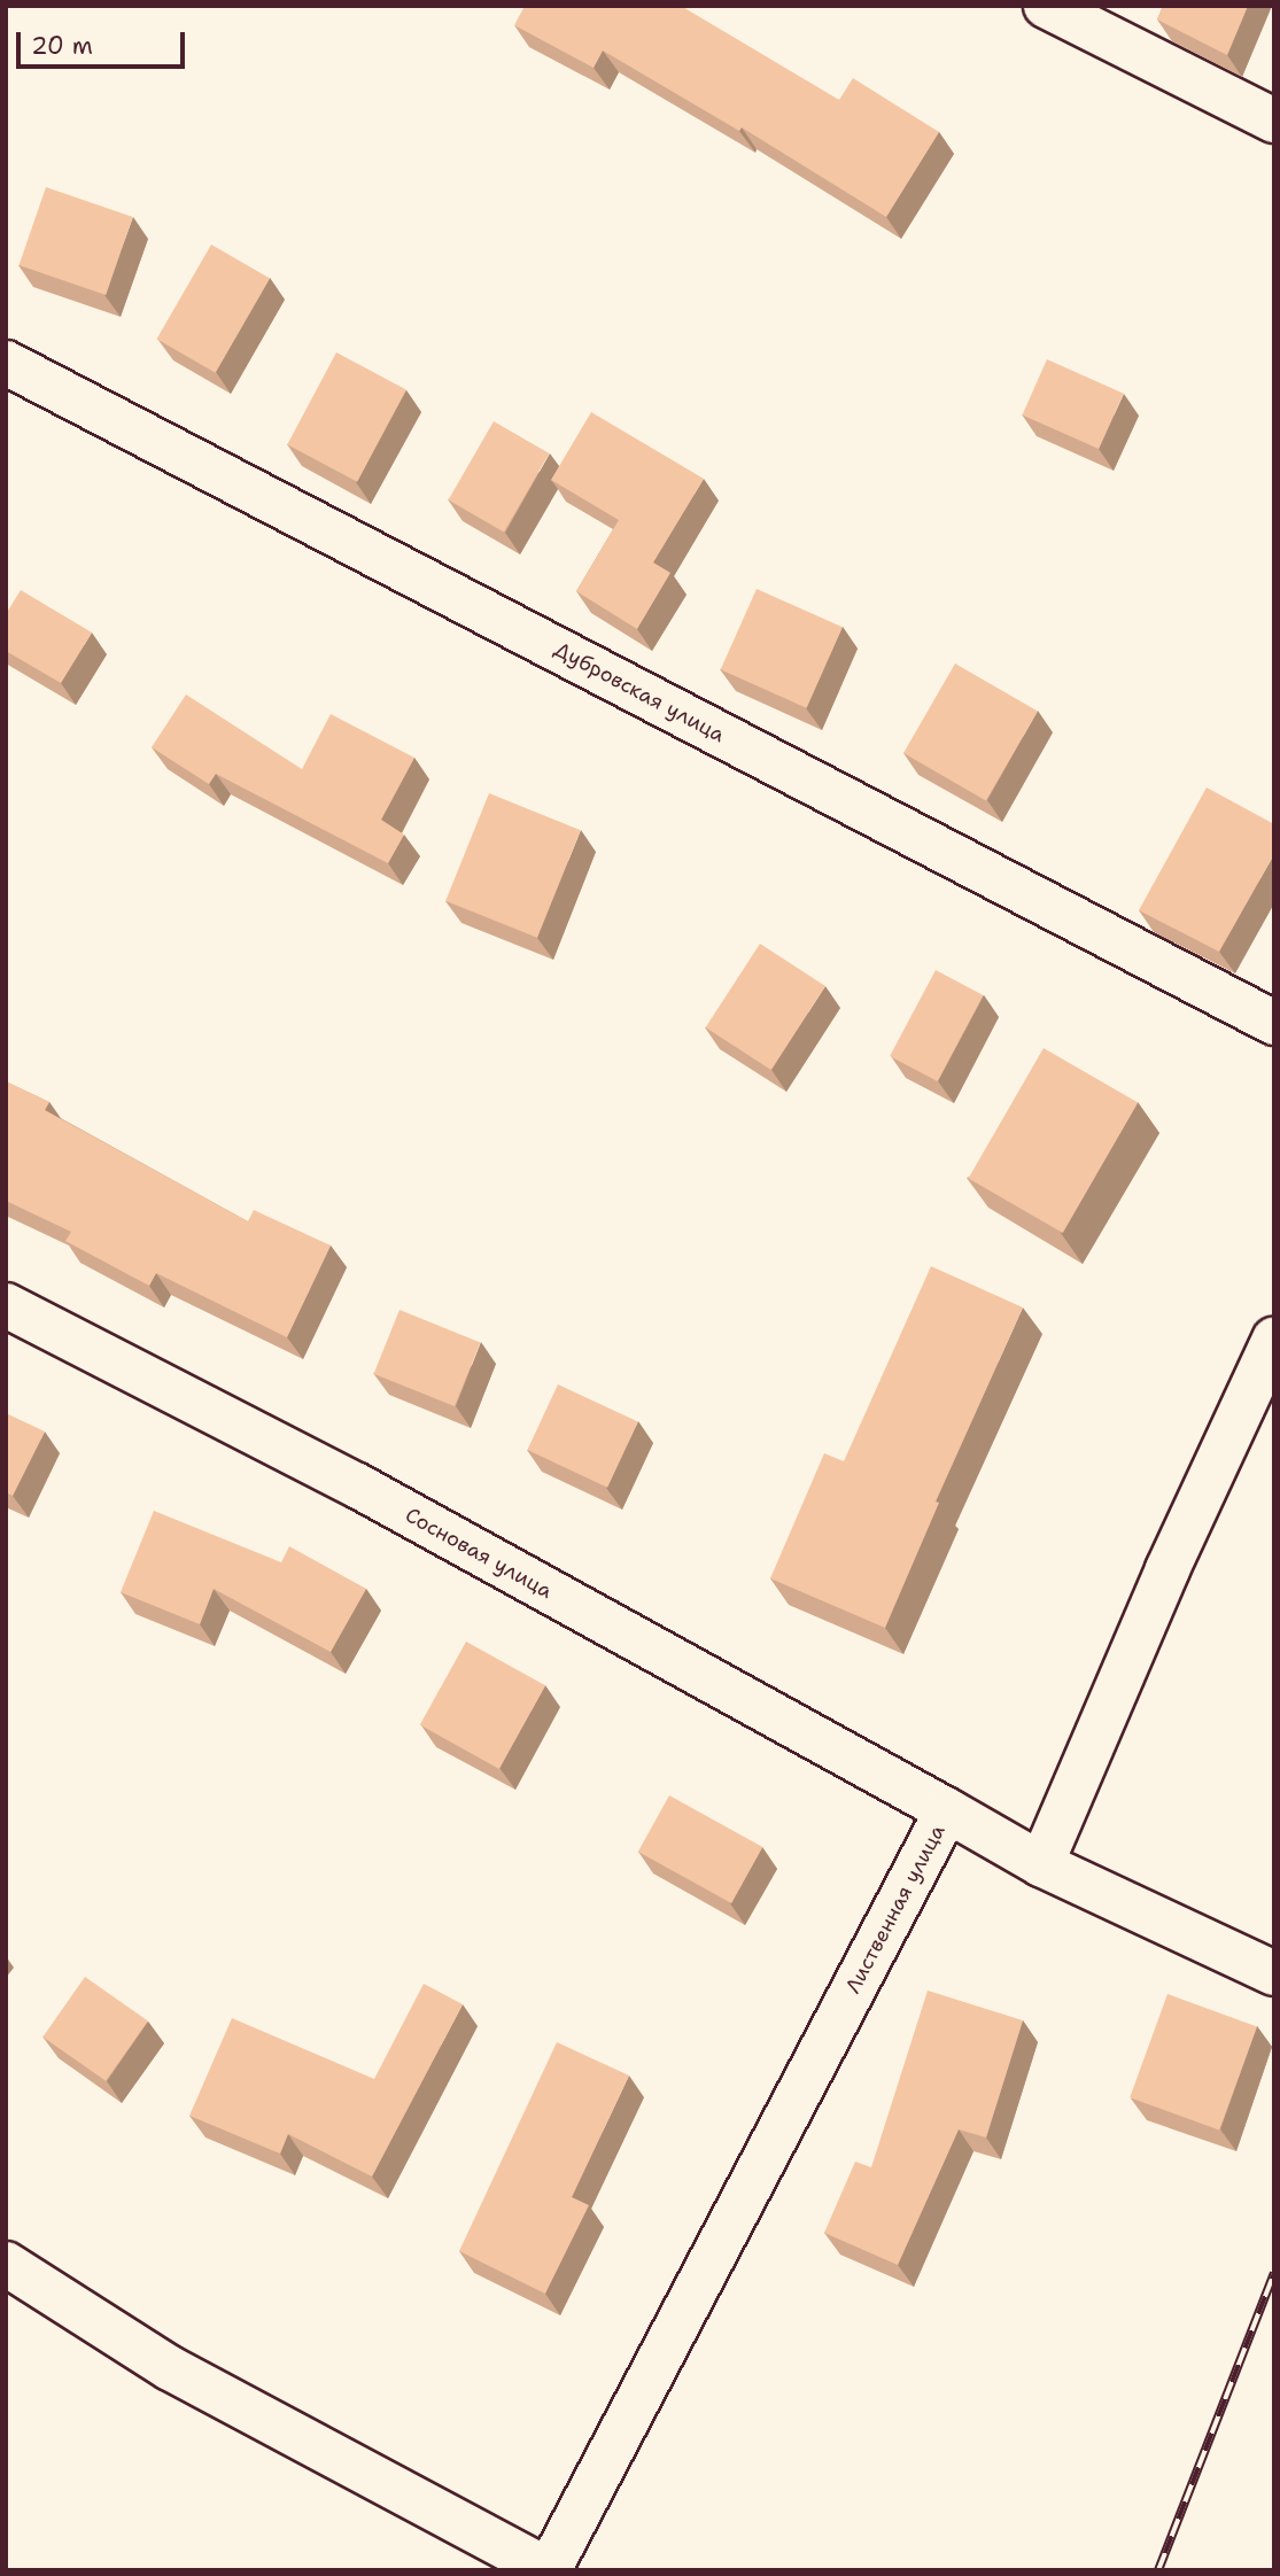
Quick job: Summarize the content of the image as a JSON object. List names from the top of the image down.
{
  "streets": {
    "street": ["Дубровская улица", "Сосновая улица", "Лиственная улица"]
  },
  "crossings": [
    ["Сосновая улица", "Лиственная улица"]
  ],
  "scale_bar": "20 m"
}
